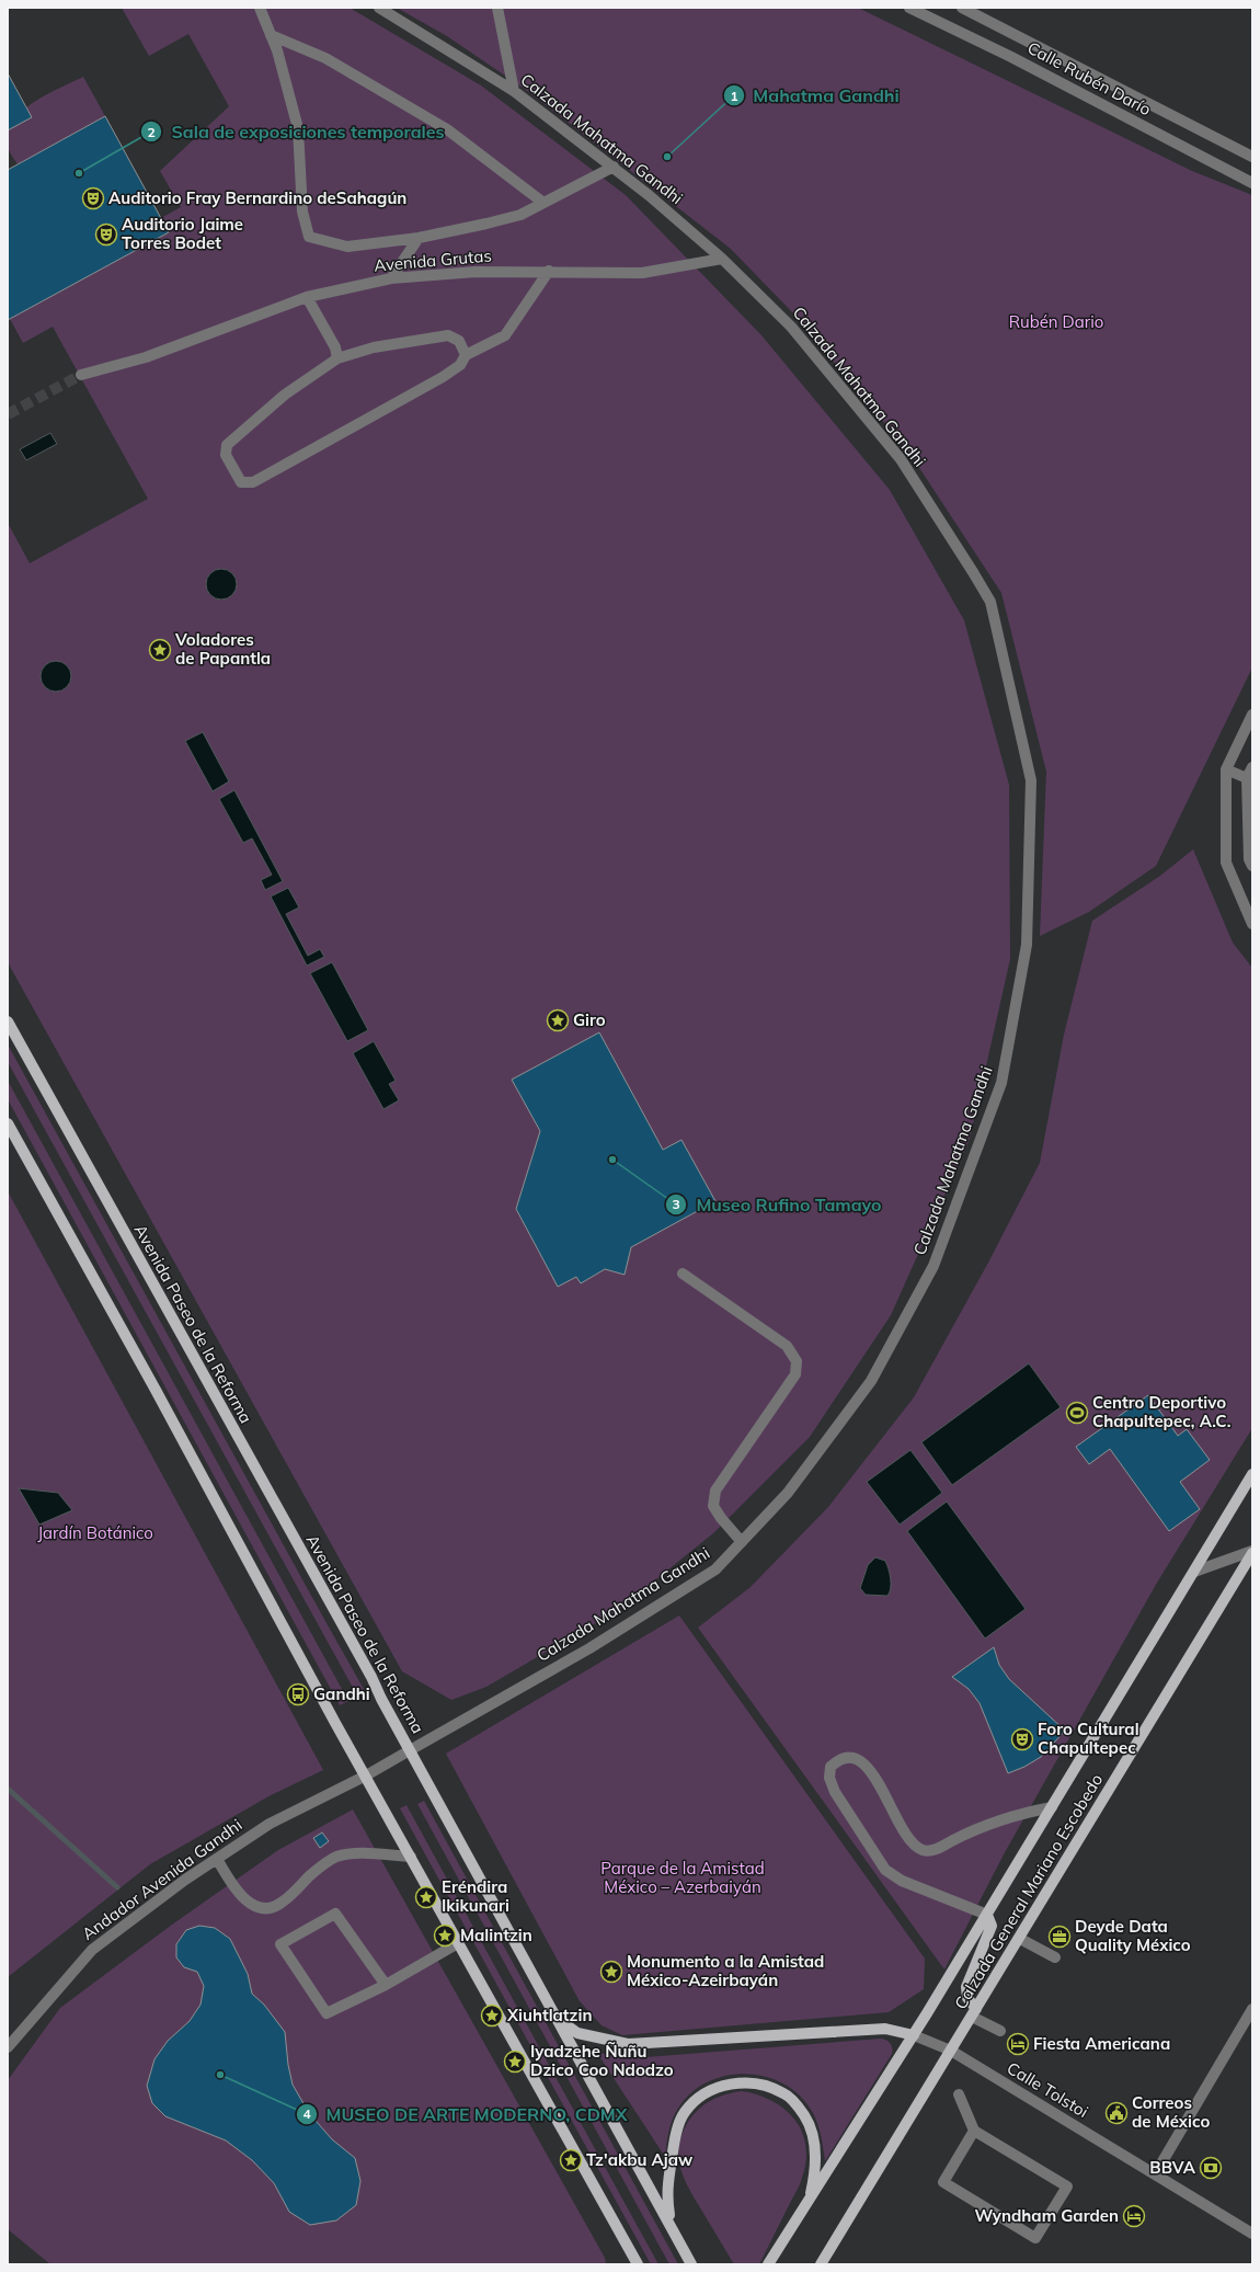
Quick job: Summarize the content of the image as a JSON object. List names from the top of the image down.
{
  "streets": {
    "main road": ["Avenida Paseo de la Reforma", "Calzada General Mariano Escobedo"],
    "street": [
      "Calle Rubén Darío",
      "Calzada Mahatma Gandhi",
      "Avenida Grutas",
      "Andador Avenida Gandhi",
      "Calle Tolstoi"
    ]
  },
  "crossings": [
    ["Calzada Mahatma Gandhi", "Avenida Grutas"],
    ["Calzada Mahatma Gandhi", "Avenida Paseo de la Reforma"],
    ["Calzada Mahatma Gandhi", "Andador Avenida Gandhi"],
    ["Calzada General Mariano Escobedo", "Calle Tolstoi"]
  ],
  "parks": ["Rubén Dario", "Jardín Botánico", "Parque de la Amistad México – Azerbaiyán"],
  "places": {
    "other": [
      "Mahatma Gandhi",
      "Sala de exposiciones temporales",
      "Museo Rufino Tamayo",
      "MUSEO DE ARTE MODERNO, CDMX"
    ],
    "theatre": ["Auditorio Fray Bernardino deSahagún", "Auditorio Jaime Torres Bodet", "Foro Cultural Chapultepec"],
    "place": [
      "Voladores de Papantla",
      "Giro",
      "Eréndira Ikikunari",
      "Malintzin",
      "Monumento a la Amistad México-Azeirbayán",
      "Xiuhtlatzin",
      "Iyadzehe Ñuñu Dzico Coo Ndodzo",
      "Tz'akbu Ajaw"
    ],
    "sports": ["Centro Deportivo Chapultepec, A.C."],
    "bus stop": ["Gandhi"],
    "office": ["Deyde Data Quality México"],
    "hotel": ["Fiesta Americana", "Wyndham Garden"],
    "public building": ["Correos de México"],
    "bank": ["BBVA"]
  }
}
